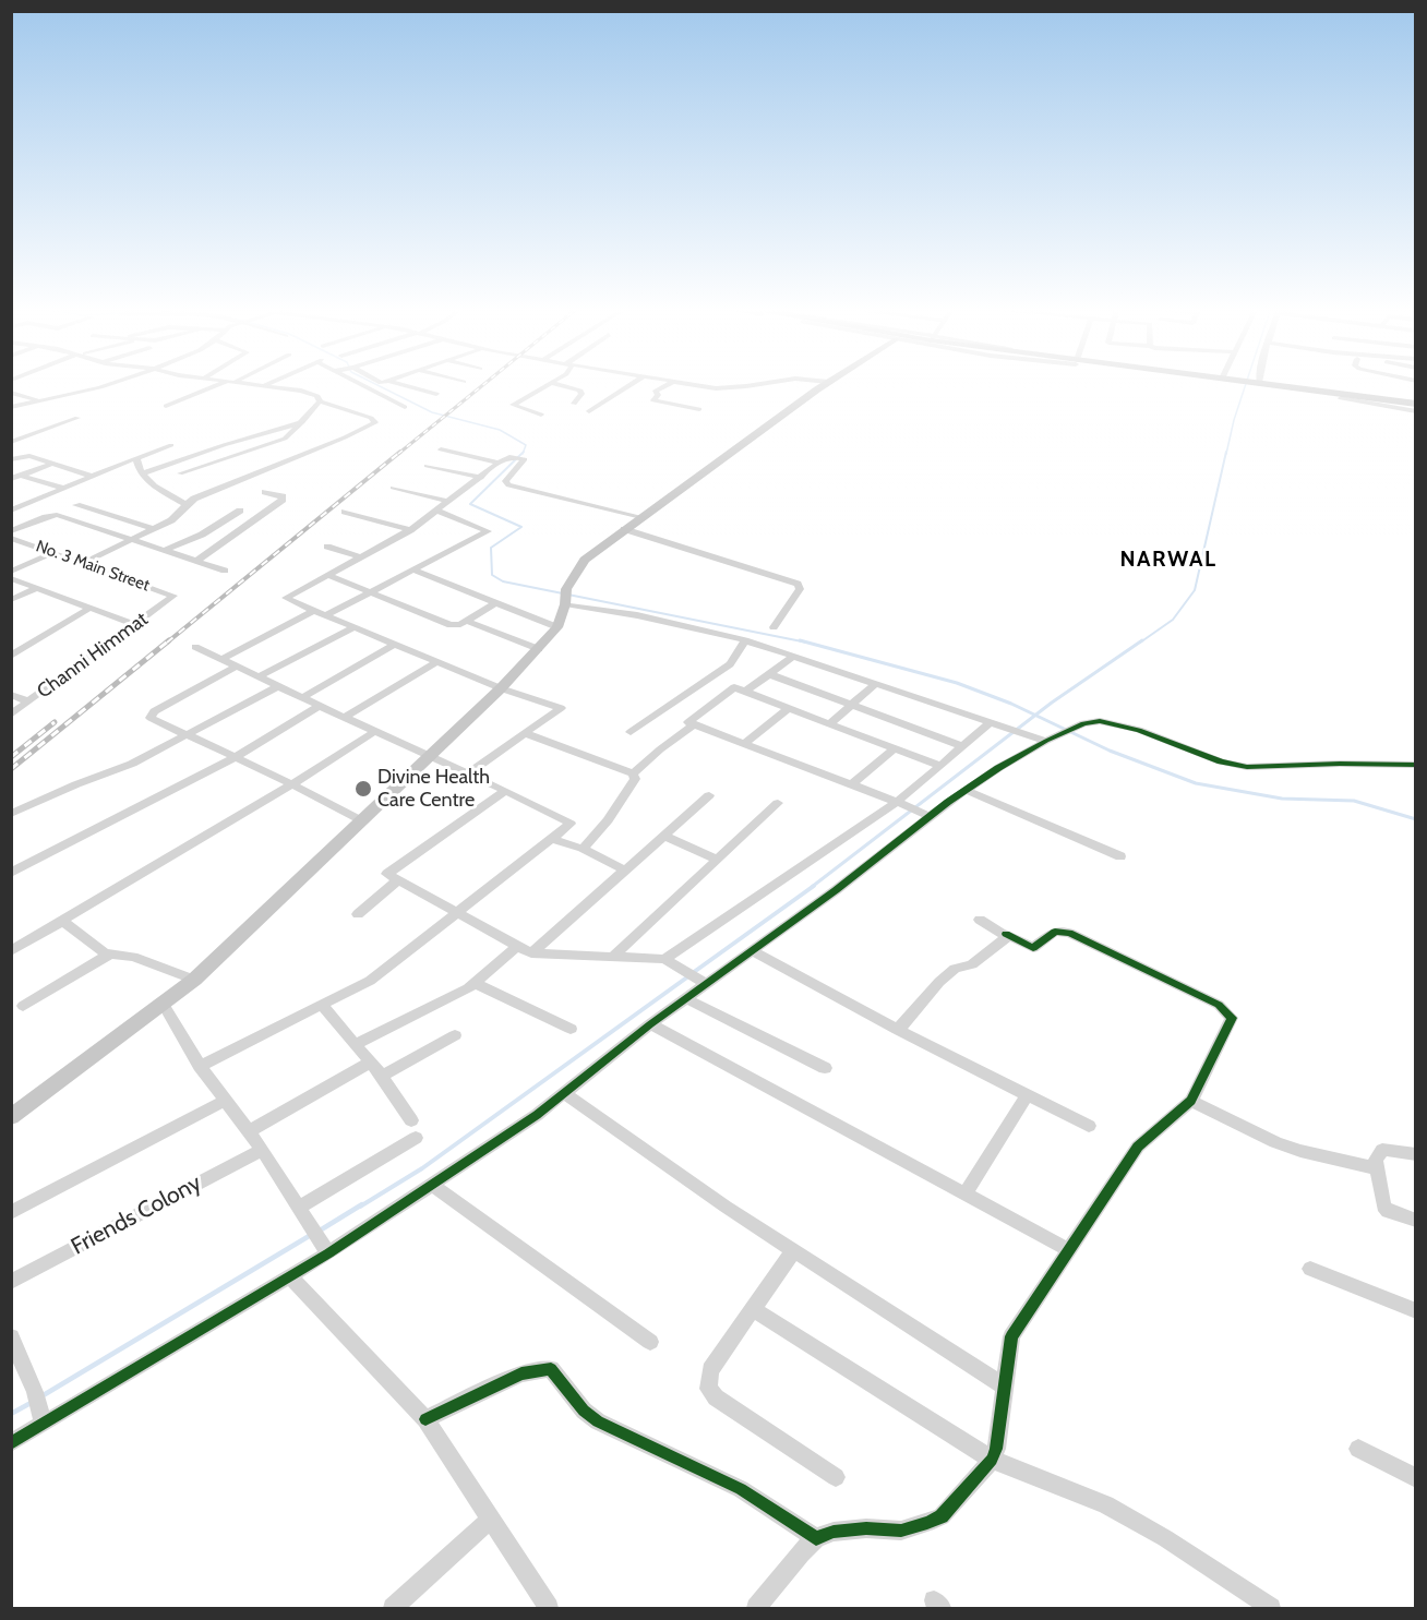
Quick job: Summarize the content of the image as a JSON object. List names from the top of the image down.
{
  "streets": {
    "street": ["No. 3 Main Street", "Channi Himmat", "Friends Colony"]
  },
  "crossings": [
    ["No. 3 Main Street", "Channi Himmat"]
  ],
  "districts": ["NARWAL"],
  "places": ["Divine Health Care Centre"]
}
